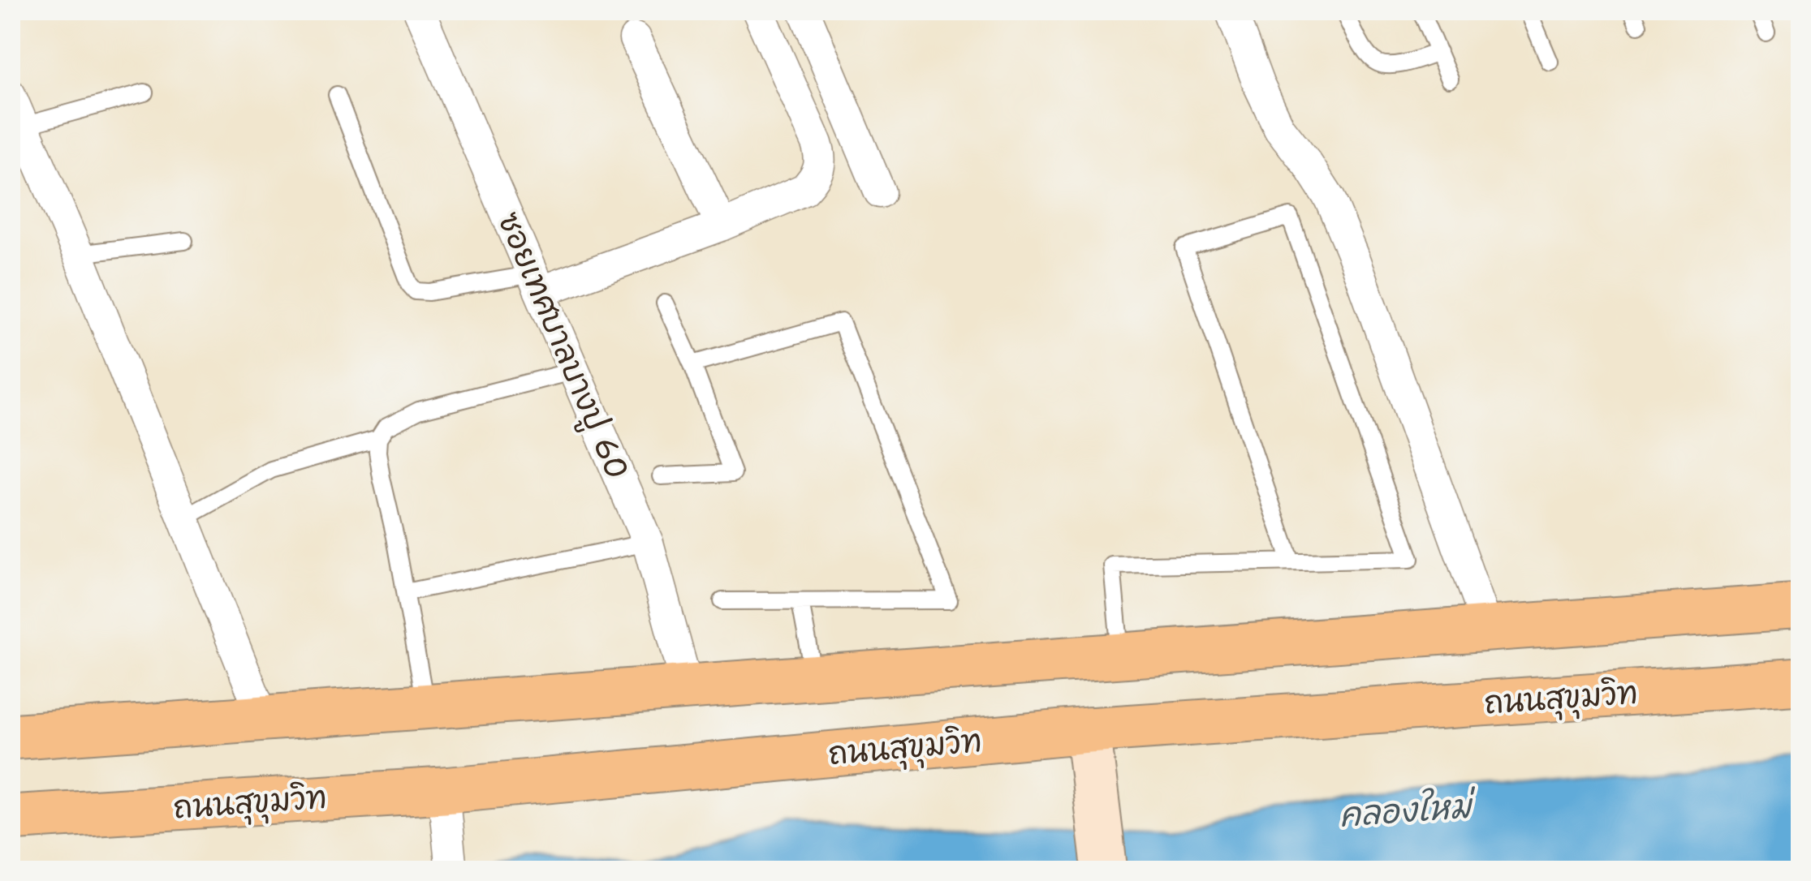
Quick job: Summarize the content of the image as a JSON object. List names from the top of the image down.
{
  "streets": {
    "highway": ["ถนนสุขุมวิท"],
    "street": ["ซอยเทศบาลบางปู 60"]
  },
  "water": ["คลองใหม่"]
}
